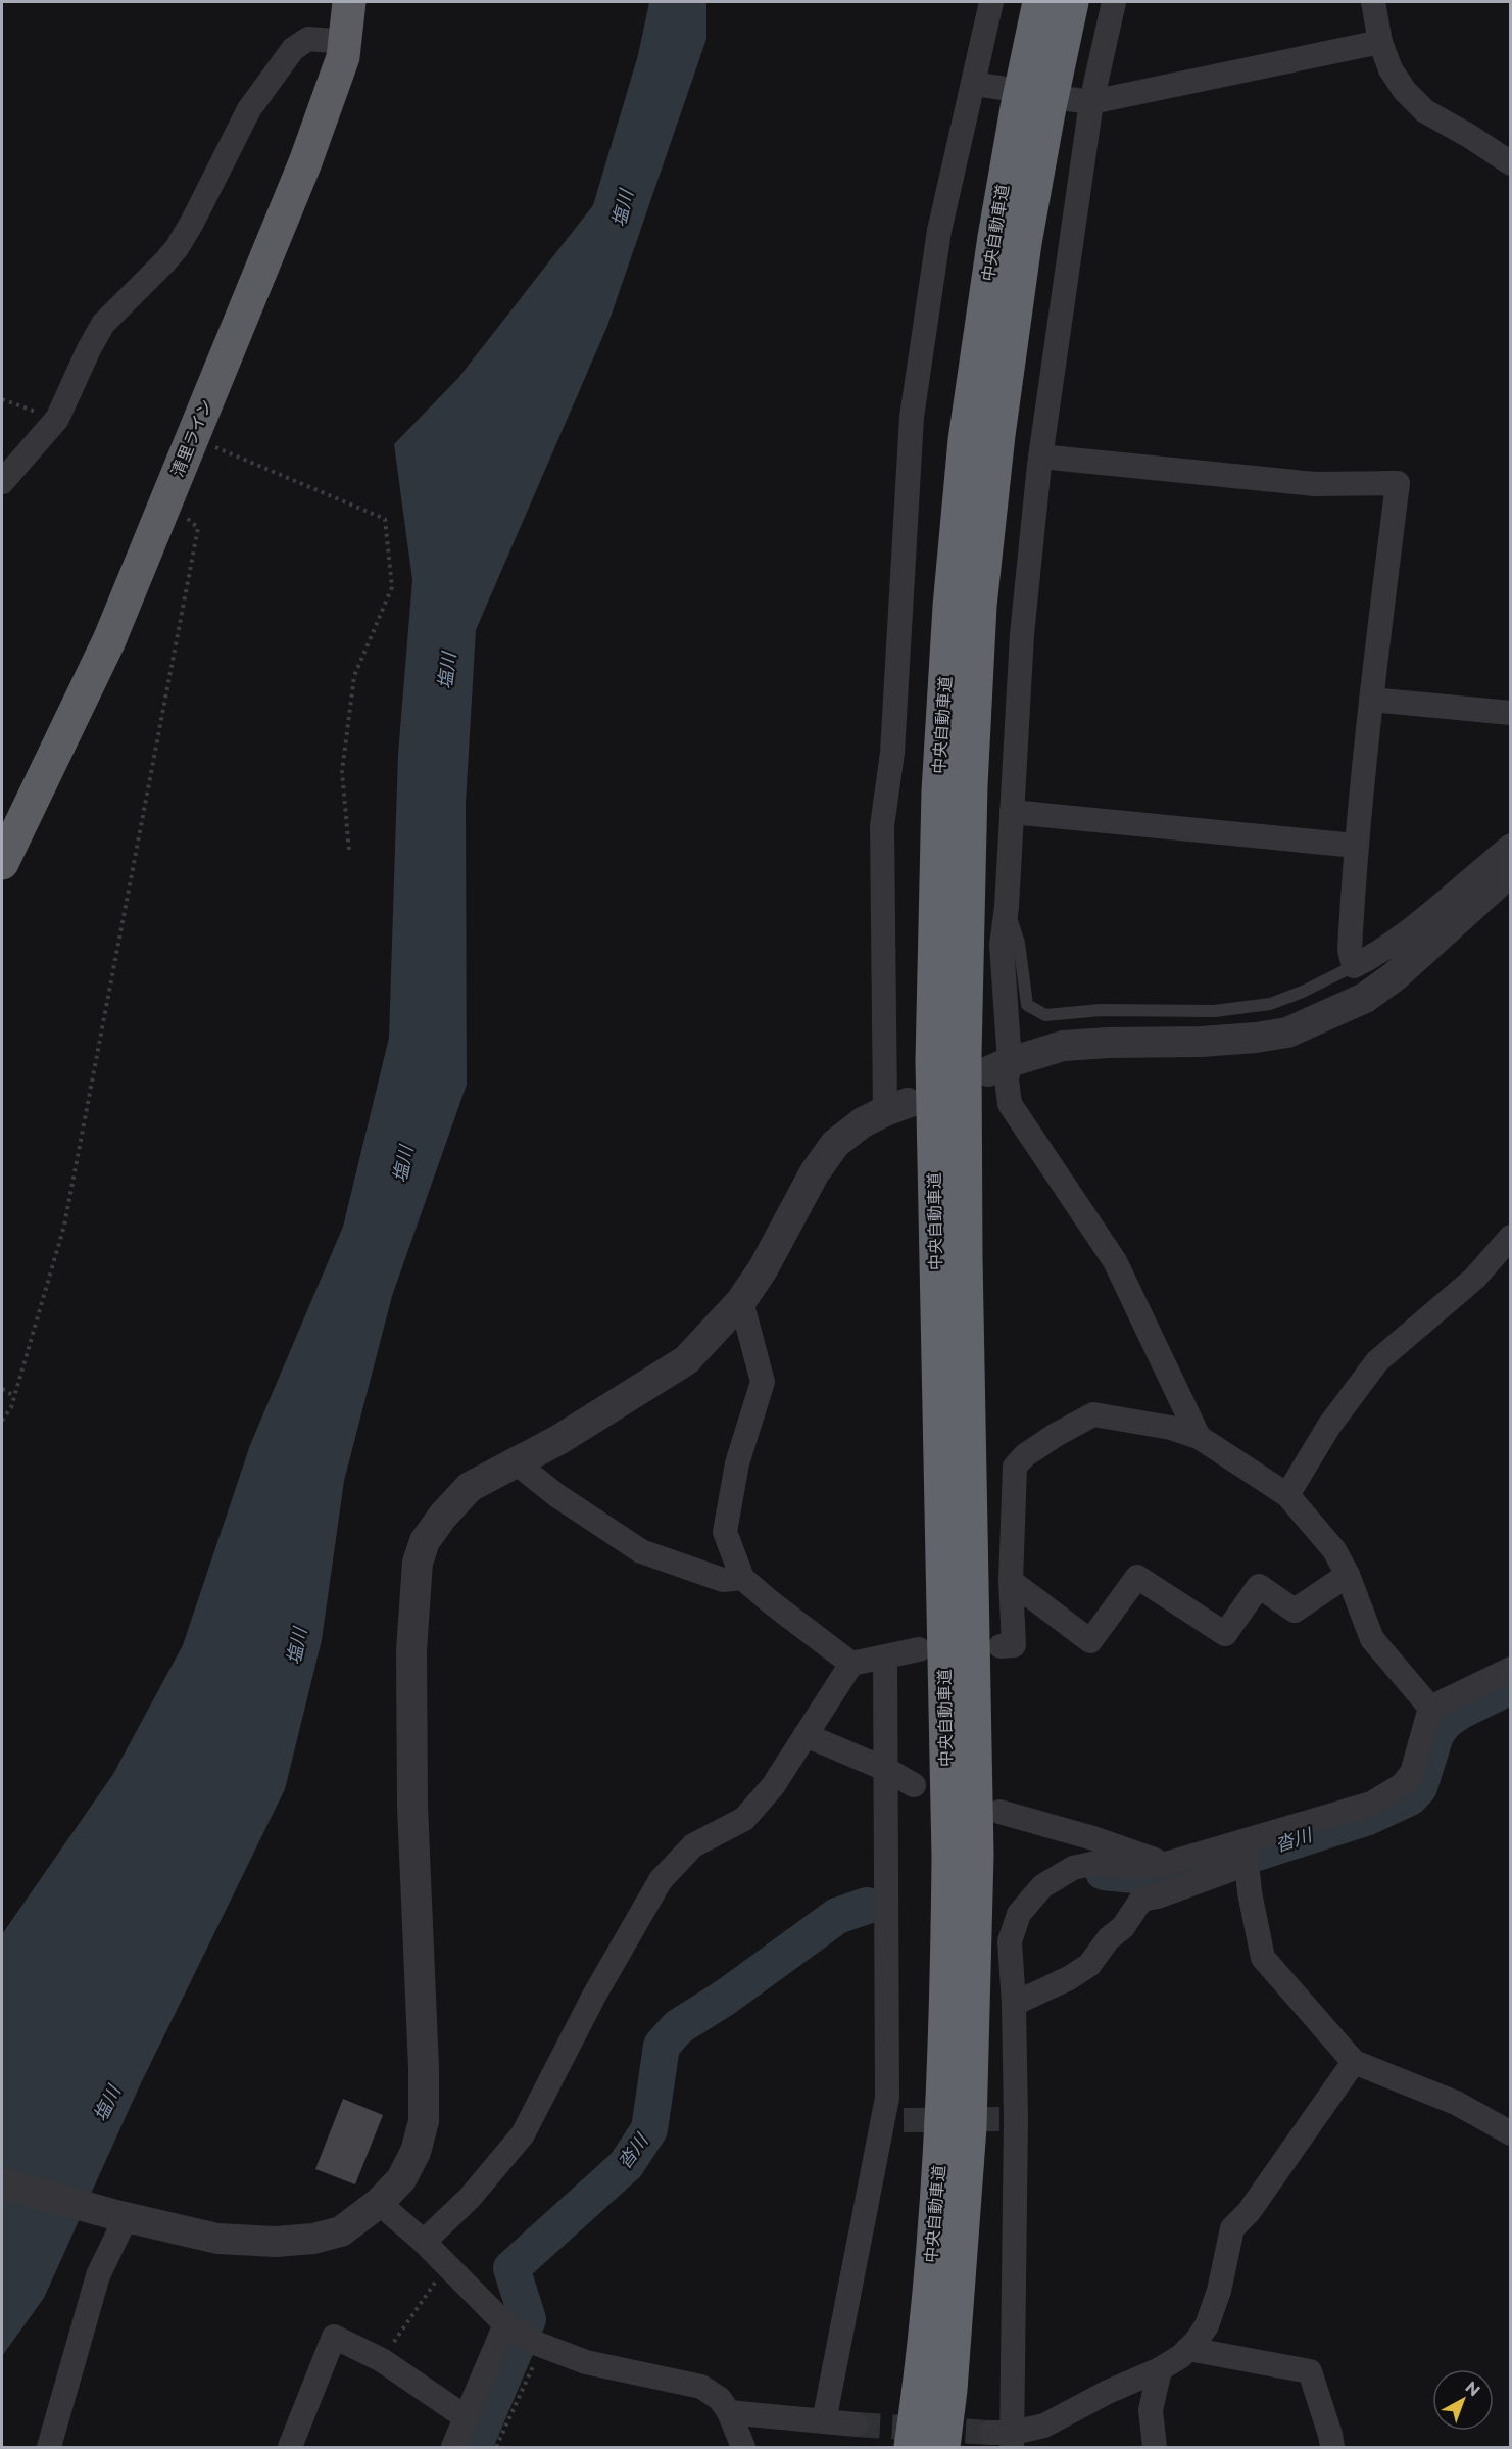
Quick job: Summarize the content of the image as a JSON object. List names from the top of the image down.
{
  "streets": {
    "highway": ["中央自動車道", "清里ライン"]
  },
  "water": ["塩川", "沓川"],
  "north": "top right"
}
